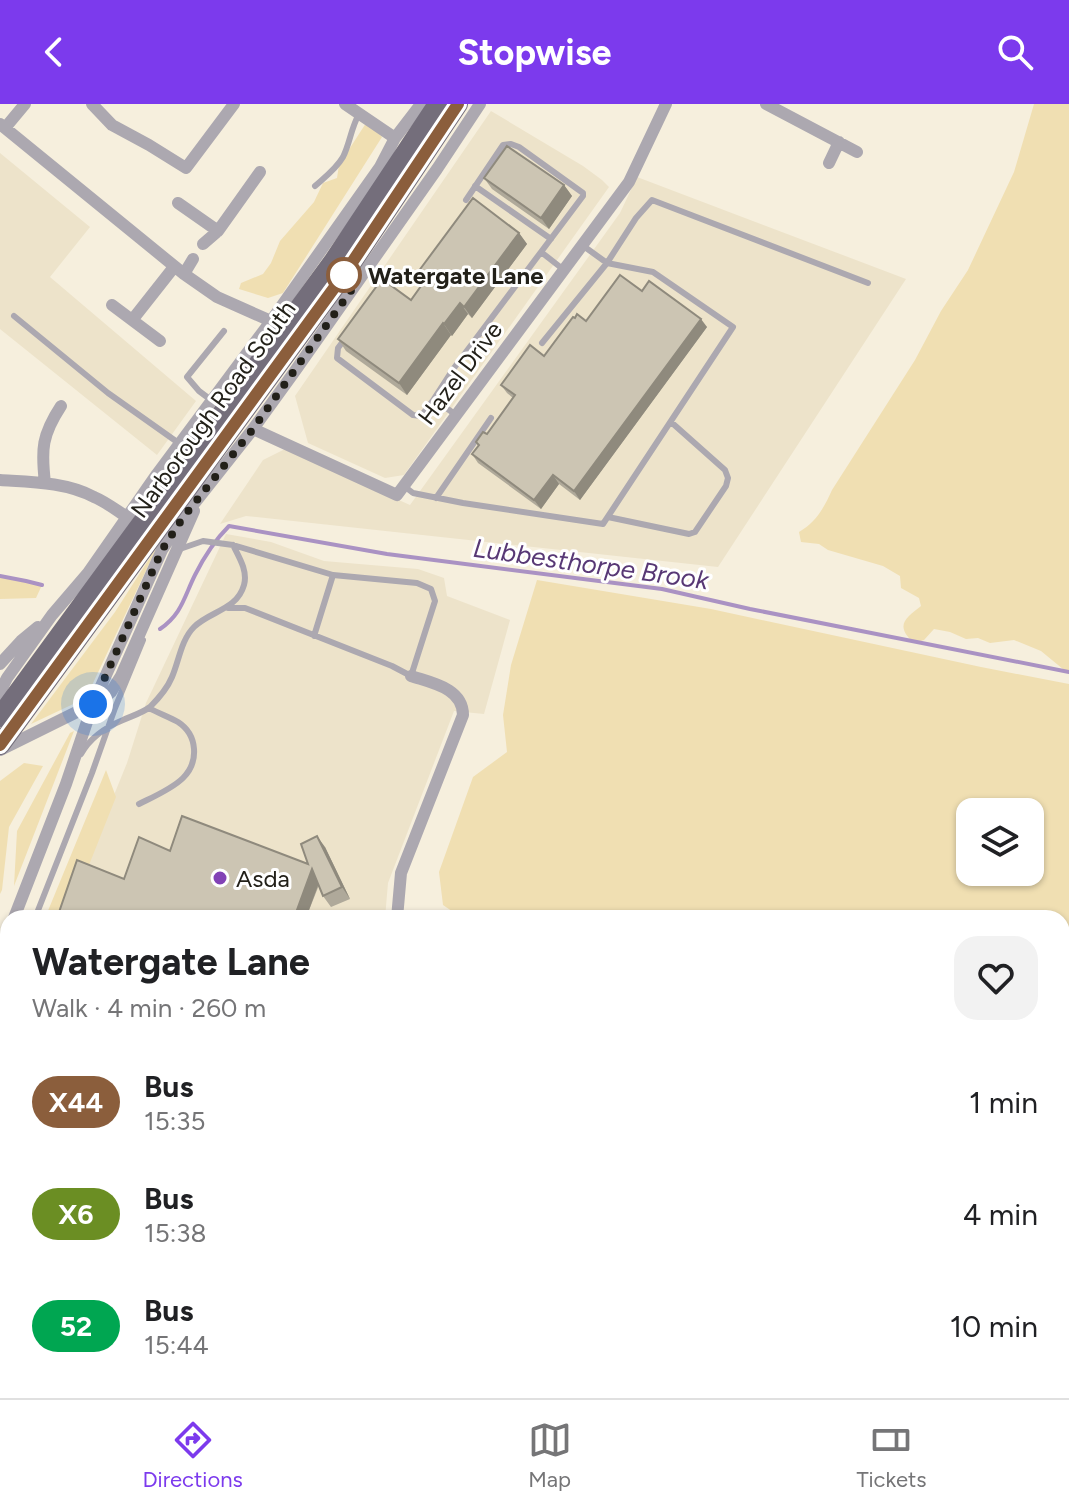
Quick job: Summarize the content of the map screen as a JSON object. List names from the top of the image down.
{
  "streets": {
    "main road": ["Narborough Road South"],
    "street": ["Hazel Drive"]
  },
  "water": ["Lubbesthorpe Brook"],
  "places": ["Watergate Lane", "Asda"],
  "lines": ["bus line X44"],
  "page": {
    "header": "Stopwise",
    "heading": ["Watergate Lane", "Walk · 4 min · 260 m"],
    "list": [
      {
        "mark": "X44",
        "name": "Bus",
        "note": "15:35",
        "value": "1 min"
      },
      {
        "mark": "X6",
        "name": "Bus",
        "note": "15:38",
        "value": "4 min"
      },
      {
        "mark": "52",
        "name": "Bus",
        "note": "15:44",
        "value": "10 min"
      }
    ],
    "tabs": ["Directions", "Map", "Tickets"]
  }
}
